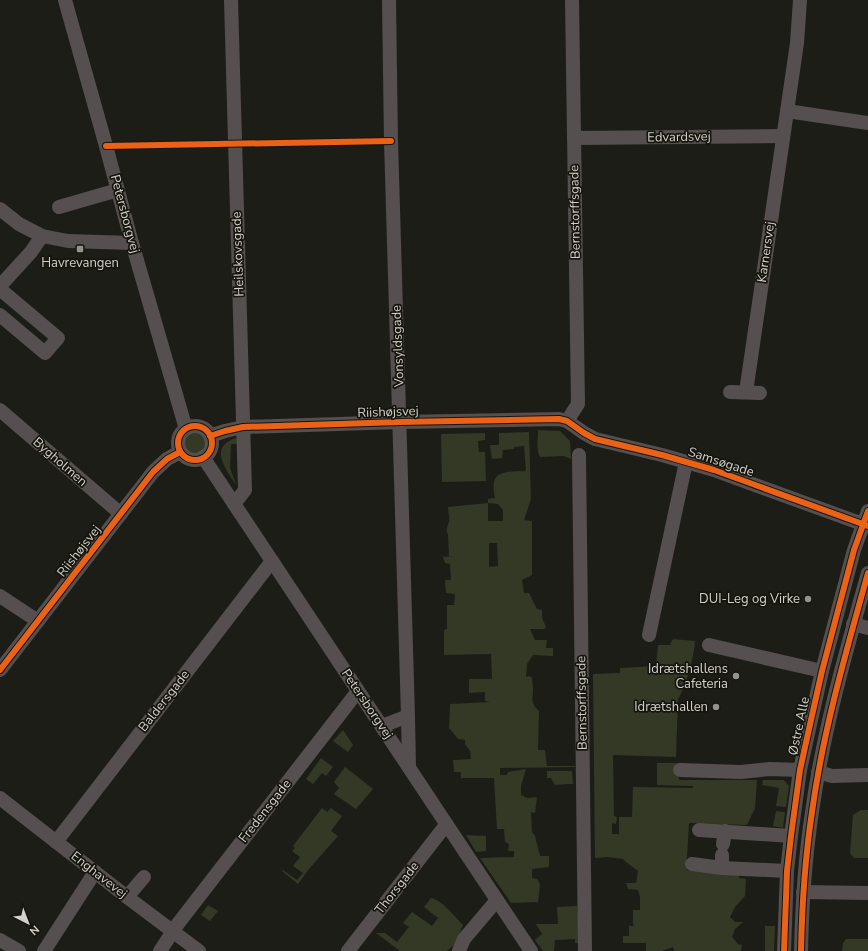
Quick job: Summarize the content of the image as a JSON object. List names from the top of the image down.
{
  "streets": {
    "street": [
      "Edvardsvej",
      "Bernstorffsgade",
      "Petersborgvej",
      "Karnersvej",
      "Heilskovsgade",
      "Vonsyldsgade",
      "Riishøjsvej",
      "Bygholmen",
      "Samsøgade",
      "Baldersgade",
      "Østre Alle",
      "Fredensgade",
      "Enghavevej",
      "Thorsgade"
    ]
  },
  "crossings": [
    ["Edvardsvej", "Bernstorffsgade"],
    ["Edvardsvej", "Karnersvej"],
    ["Bernstorffsgade", "Riishøjsvej"],
    ["Bernstorffsgade", "Samsøgade"],
    ["Petersborgvej", "Heilskovsgade"],
    ["Petersborgvej", "Vonsyldsgade"],
    ["Petersborgvej", "Riishøjsvej"],
    ["Petersborgvej", "Baldersgade"],
    ["Petersborgvej", "Fredensgade"],
    ["Petersborgvej", "Thorsgade"],
    ["Heilskovsgade", "Riishøjsvej"],
    ["Vonsyldsgade", "Riishøjsvej"],
    ["Riishøjsvej", "Bygholmen"],
    ["Riishøjsvej", "Samsøgade"],
    ["Samsøgade", "Østre Alle"],
    ["Baldersgade", "Enghavevej"],
    ["Fredensgade", "Enghavevej"]
  ],
  "places": {
    "transit": ["Havrevangen"],
    "other": ["DUI-Leg og Virke", "Idrætshallens Cafeteria", "Idrætshallen"]
  },
  "north": "bottom right"
}
